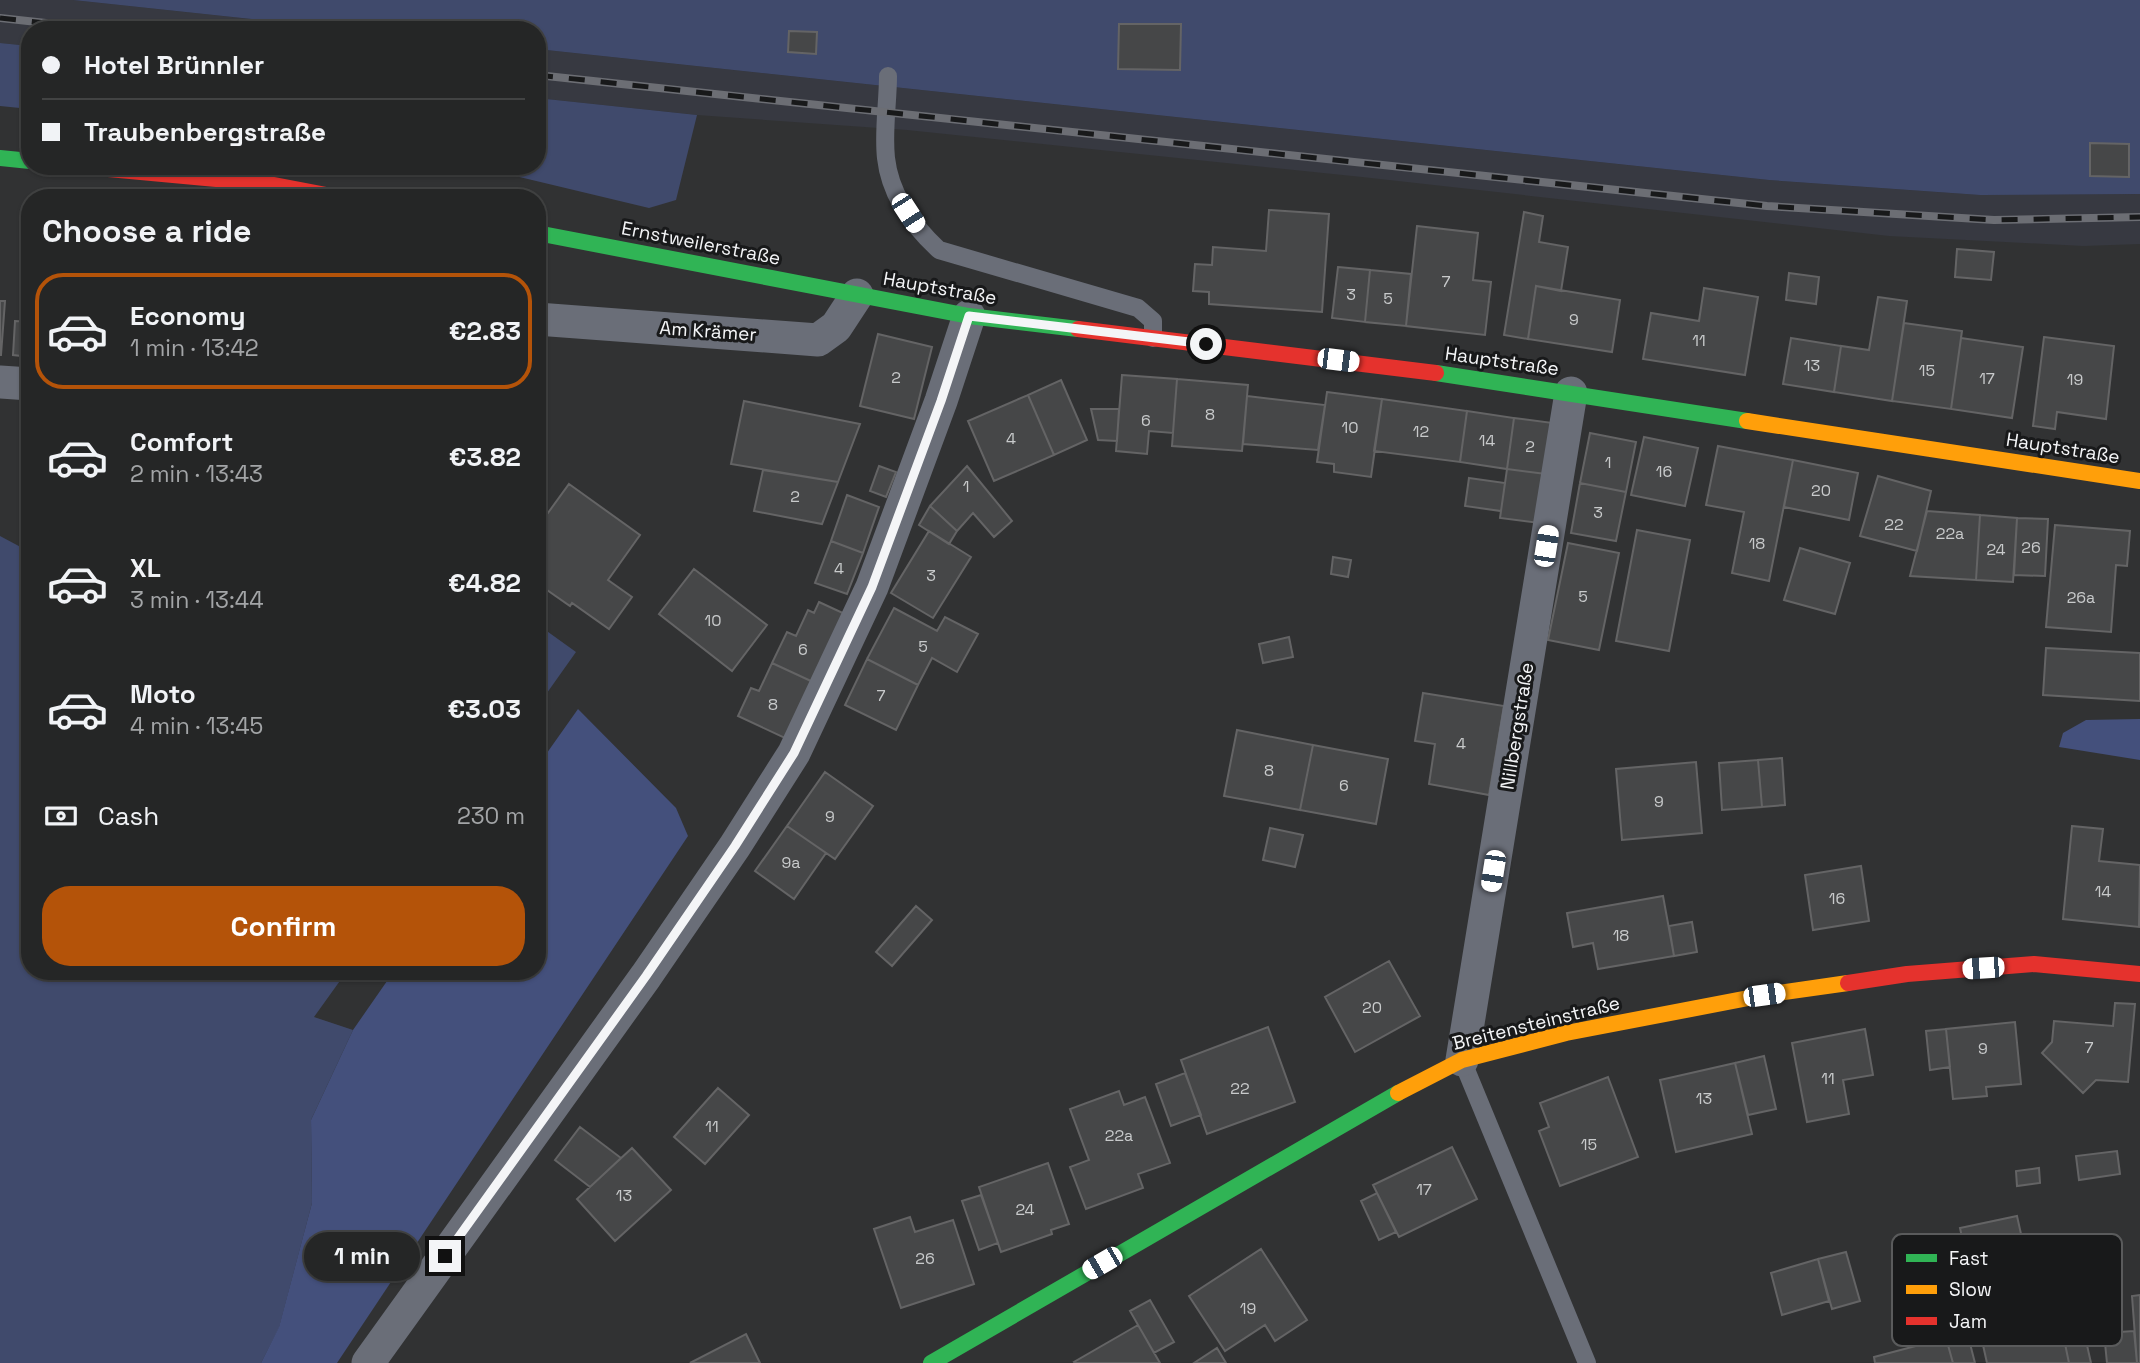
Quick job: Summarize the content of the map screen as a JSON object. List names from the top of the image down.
{
  "streets": {
    "main road": ["Ernstweilerstraße", "Hauptstraße", "Breitensteinstraße"],
    "street": ["Am Krämer", "Nillbergstraße"]
  },
  "crossings": [
    ["Ernstweilerstraße", "Hauptstraße"],
    ["Ernstweilerstraße", "Am Krämer"],
    ["Hauptstraße", "Am Krämer"],
    ["Hauptstraße", "Nillbergstraße"],
    ["Nillbergstraße", "Breitensteinstraße"]
  ],
  "house_numbers": [
    "7",
    "3",
    "5",
    "9",
    "11",
    "13",
    "15",
    "2",
    "17",
    "19",
    "8",
    "6",
    "10",
    "12",
    "4",
    "14",
    "2",
    "1",
    "16",
    "1",
    "20",
    "2",
    "3",
    "22",
    "22a",
    "18",
    "26",
    "24",
    "4",
    "3",
    "5",
    "26a",
    "10",
    "5",
    "6",
    "7",
    "8",
    "4",
    "8",
    "6",
    "9",
    "9",
    "9a",
    "14",
    "16",
    "18",
    "20",
    "7",
    "9",
    "11",
    "22",
    "13",
    "11",
    "22a",
    "15",
    "17",
    "13",
    "24",
    "26",
    "19"
  ],
  "legend": ["Fast", "Slow", "Jam"],
  "page": {
    "banner": ["Hotel Brünnler", "Traubenbergstraße"],
    "heading": "Choose a ride",
    "list": [
      {
        "name": "Economy",
        "note": "1 min · 13:42",
        "value": "€2.83"
      },
      {
        "name": "Comfort",
        "note": "2 min · 13:43",
        "value": "€3.82"
      },
      {
        "name": "XL",
        "note": "3 min · 13:44",
        "value": "€4.82"
      },
      {
        "name": "Moto",
        "note": "4 min · 13:45",
        "value": "€3.03"
      }
    ],
    "pay": ["Cash", "230 m"],
    "buttons": "Confirm",
    "bubble": "1 min"
  }
}
